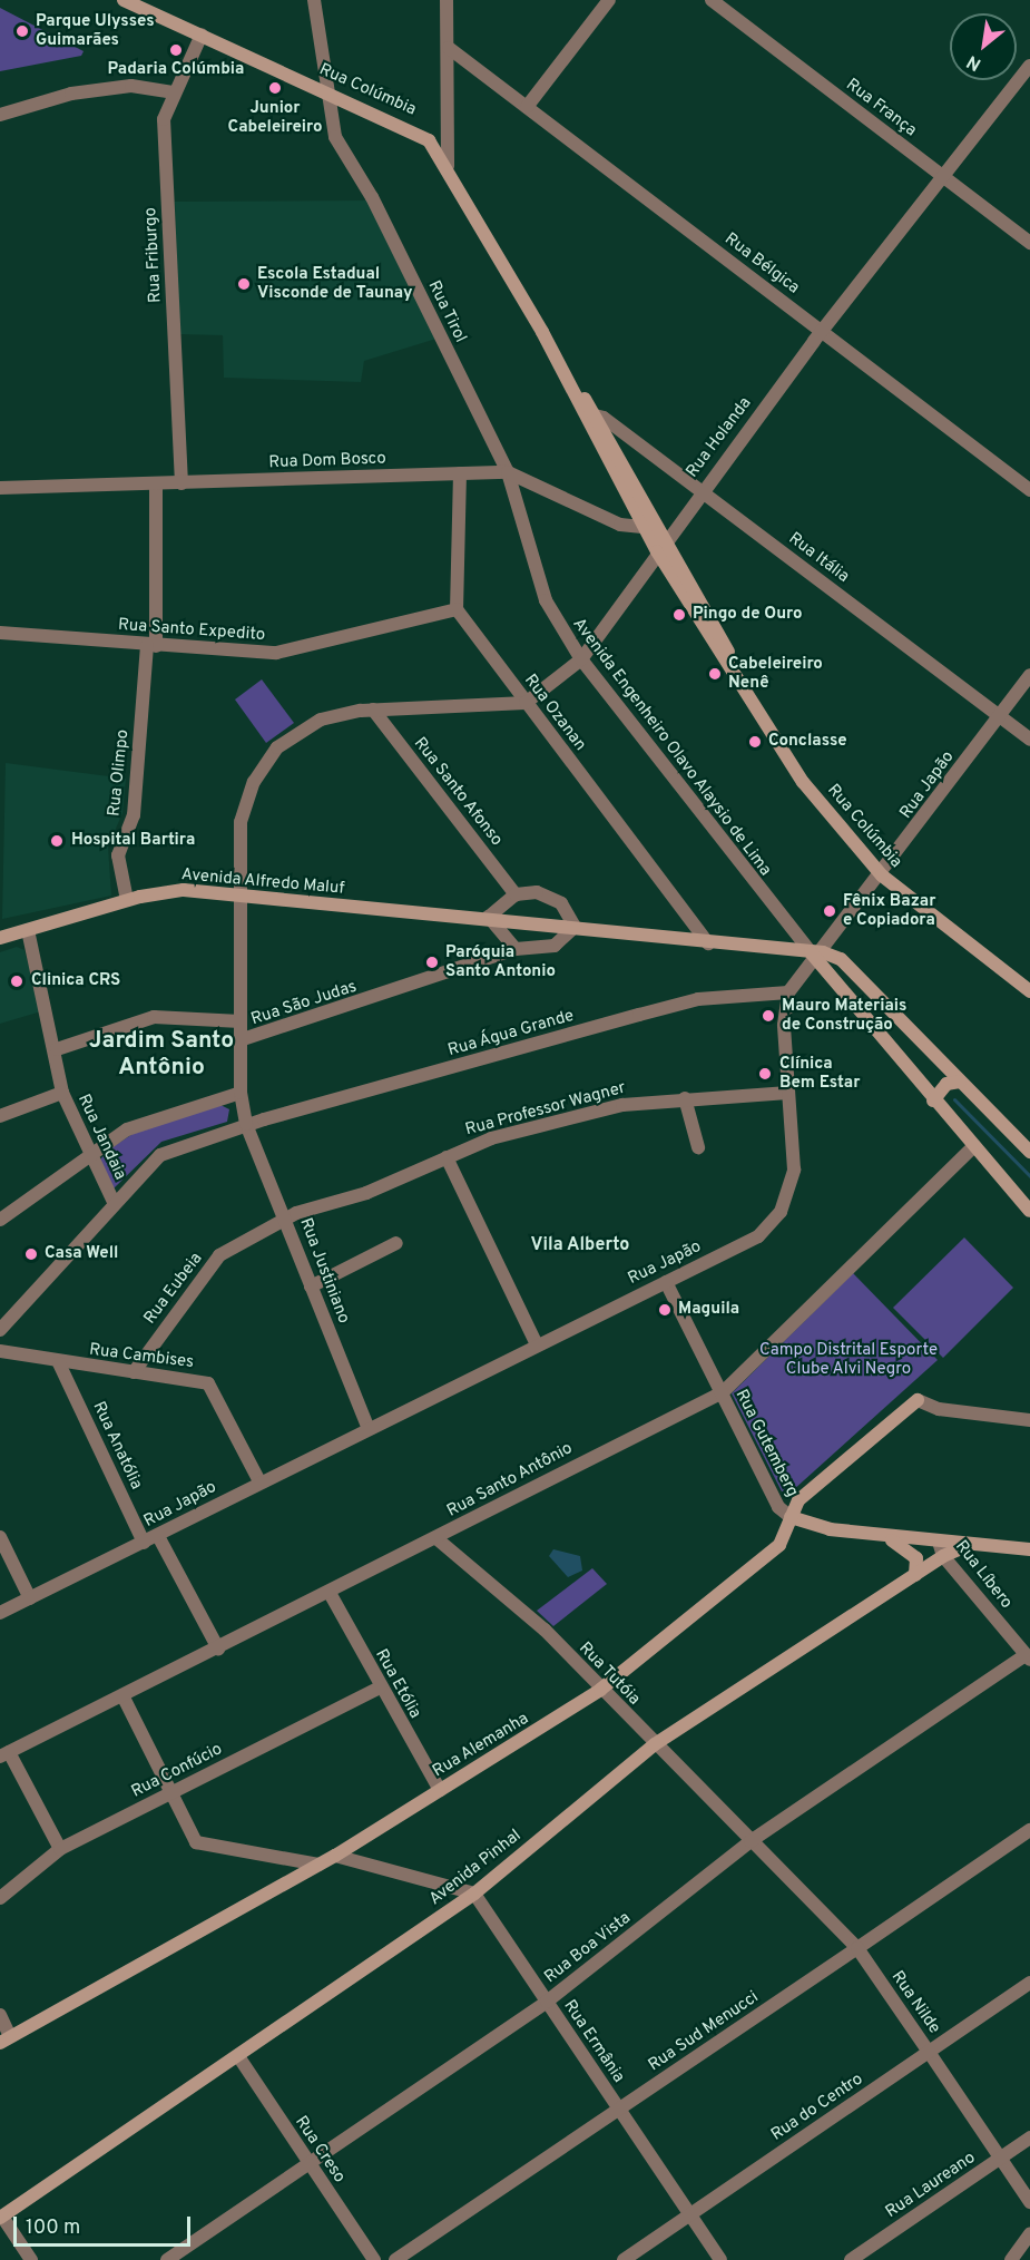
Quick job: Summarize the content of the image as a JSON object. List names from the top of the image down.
{
  "streets": {
    "main road": [
      "Rua Colúmbia",
      "Avenida Engenheiro Olavo Alaysio de Lima",
      "Avenida Alfredo Maluf",
      "Rua Gutemberg",
      "Rua Alemanha",
      "Avenida Pinhal"
    ],
    "street": [
      "Rua França",
      "Rua Friburgo",
      "Rua Bélgica",
      "Rua Tirol",
      "Rua Holanda",
      "Rua Dom Bosco",
      "Rua Itália",
      "Rua Santo Expedito",
      "Rua Ozanan",
      "Rua Olimpo",
      "Rua Japão",
      "Rua Santo Afonso",
      "Rua São Judas",
      "Rua Água Grande",
      "Rua Professor Wagner",
      "Rua Jandaia",
      "Rua Justiniano",
      "Rua Eubeia",
      "Rua Cambises",
      "Rua Anatólia",
      "Rua Santo Antônio",
      "Rua Líbero",
      "Rua Tutóia",
      "Rua Etólia",
      "Rua Confúcio",
      "Rua Boa Vista",
      "Rua Nilde",
      "Rua Sud Menucci",
      "Rua Ermânia",
      "Rua do Centro",
      "Rua Creso",
      "Rua Laureano"
    ]
  },
  "crossings": [
    ["Rua Colúmbia", "Rua Friburgo"],
    ["Rua Colúmbia", "Rua Tirol"],
    ["Rua Colúmbia", "Rua Holanda"],
    ["Rua Colúmbia", "Rua Dom Bosco"],
    ["Rua Colúmbia", "Rua Itália"],
    ["Rua Colúmbia", "Rua Japão"],
    ["Rua França", "Rua Holanda"],
    ["Rua Friburgo", "Rua Dom Bosco"],
    ["Rua Bélgica", "Rua Holanda"],
    ["Rua Tirol", "Rua Dom Bosco"],
    ["Rua Tirol", "Avenida Engenheiro Olavo Alaysio de Lima"],
    ["Rua Holanda", "Rua Itália"],
    ["Rua Holanda", "Rua Ozanan"],
    ["Rua Holanda", "Avenida Engenheiro Olavo Alaysio de Lima"],
    ["Rua Dom Bosco", "Avenida Engenheiro Olavo Alaysio de Lima"],
    ["Rua Dom Bosco", "Rua Olimpo"],
    ["Rua Itália", "Rua Japão"],
    ["Rua Santo Expedito", "Rua Ozanan"],
    ["Rua Santo Expedito", "Rua Olimpo"],
    ["Rua Ozanan", "Avenida Alfredo Maluf"],
    ["Avenida Engenheiro Olavo Alaysio de Lima", "Rua Japão"],
    ["Avenida Engenheiro Olavo Alaysio de Lima", "Avenida Alfredo Maluf"],
    ["Avenida Engenheiro Olavo Alaysio de Lima", "Rua Santo Antônio"],
    ["Rua Olimpo", "Avenida Alfredo Maluf"],
    ["Rua Japão", "Avenida Alfredo Maluf"],
    ["Rua Japão", "Rua Água Grande"],
    ["Rua Japão", "Rua Professor Wagner"],
    ["Rua Japão", "Rua Justiniano"],
    ["Rua Japão", "Rua Cambises"],
    ["Rua Japão", "Rua Gutemberg"],
    ["Rua Japão", "Rua Anatólia"],
    ["Rua Santo Afonso", "Rua São Judas"],
    ["Avenida Alfredo Maluf", "Rua São Judas"],
    ["Avenida Alfredo Maluf", "Rua Jandaia"],
    ["Rua São Judas", "Rua Justiniano"],
    ["Rua Água Grande", "Rua Jandaia"],
    ["Rua Água Grande", "Rua Justiniano"],
    ["Rua Professor Wagner", "Rua Justiniano"],
    ["Rua Professor Wagner", "Rua Eubeia"],
    ["Rua Justiniano", "Rua Eubeia"],
    ["Rua Eubeia", "Rua Cambises"],
    ["Rua Cambises", "Rua Anatólia"],
    ["Rua Gutemberg", "Rua Santo Antônio"],
    ["Rua Gutemberg", "Rua Líbero"],
    ["Rua Gutemberg", "Rua Alemanha"],
    ["Rua Gutemberg", "Avenida Pinhal"],
    ["Rua Santo Antônio", "Rua Tutóia"],
    ["Rua Santo Antônio", "Rua Etólia"],
    ["Rua Líbero", "Avenida Pinhal"],
    ["Rua Líbero", "Rua Boa Vista"],
    ["Rua Tutóia", "Rua Alemanha"],
    ["Rua Tutóia", "Avenida Pinhal"],
    ["Rua Tutóia", "Rua Boa Vista"],
    ["Rua Tutóia", "Rua Nilde"],
    ["Rua Etólia", "Rua Alemanha"],
    ["Rua Etólia", "Rua Confúcio"],
    ["Avenida Pinhal", "Rua Ermânia"],
    ["Avenida Pinhal", "Rua Creso"],
    ["Rua Boa Vista", "Rua Nilde"],
    ["Rua Boa Vista", "Rua Ermânia"],
    ["Rua Boa Vista", "Rua Creso"],
    ["Rua Nilde", "Rua Sud Menucci"],
    ["Rua Nilde", "Rua do Centro"],
    ["Rua Nilde", "Rua Laureano"],
    ["Rua Sud Menucci", "Rua Ermânia"],
    ["Rua Ermânia", "Rua do Centro"]
  ],
  "districts": ["Jardim Santo Antônio", "Vila Alberto"],
  "parks": ["Campo Distrital Esporte Clube Alvi Negro"],
  "places": [
    "Parque Ulysses Guimarães",
    "Padaria Colúmbia",
    "Junior Cabeleireiro",
    "Escola Estadual Visconde de Taunay",
    "Pingo de Ouro",
    "Cabeleireiro Nenê",
    "Conclasse",
    "Hospital Bartira",
    "Fênix Bazar e Copiadora",
    "Paróquia Santo Antonio",
    "Clinica CRS",
    "Mauro Materiais de Construção",
    "Clínica Bem Estar",
    "Casa Well",
    "Maguila"
  ],
  "scale_bar": "100 m",
  "north": "bottom left"
}
